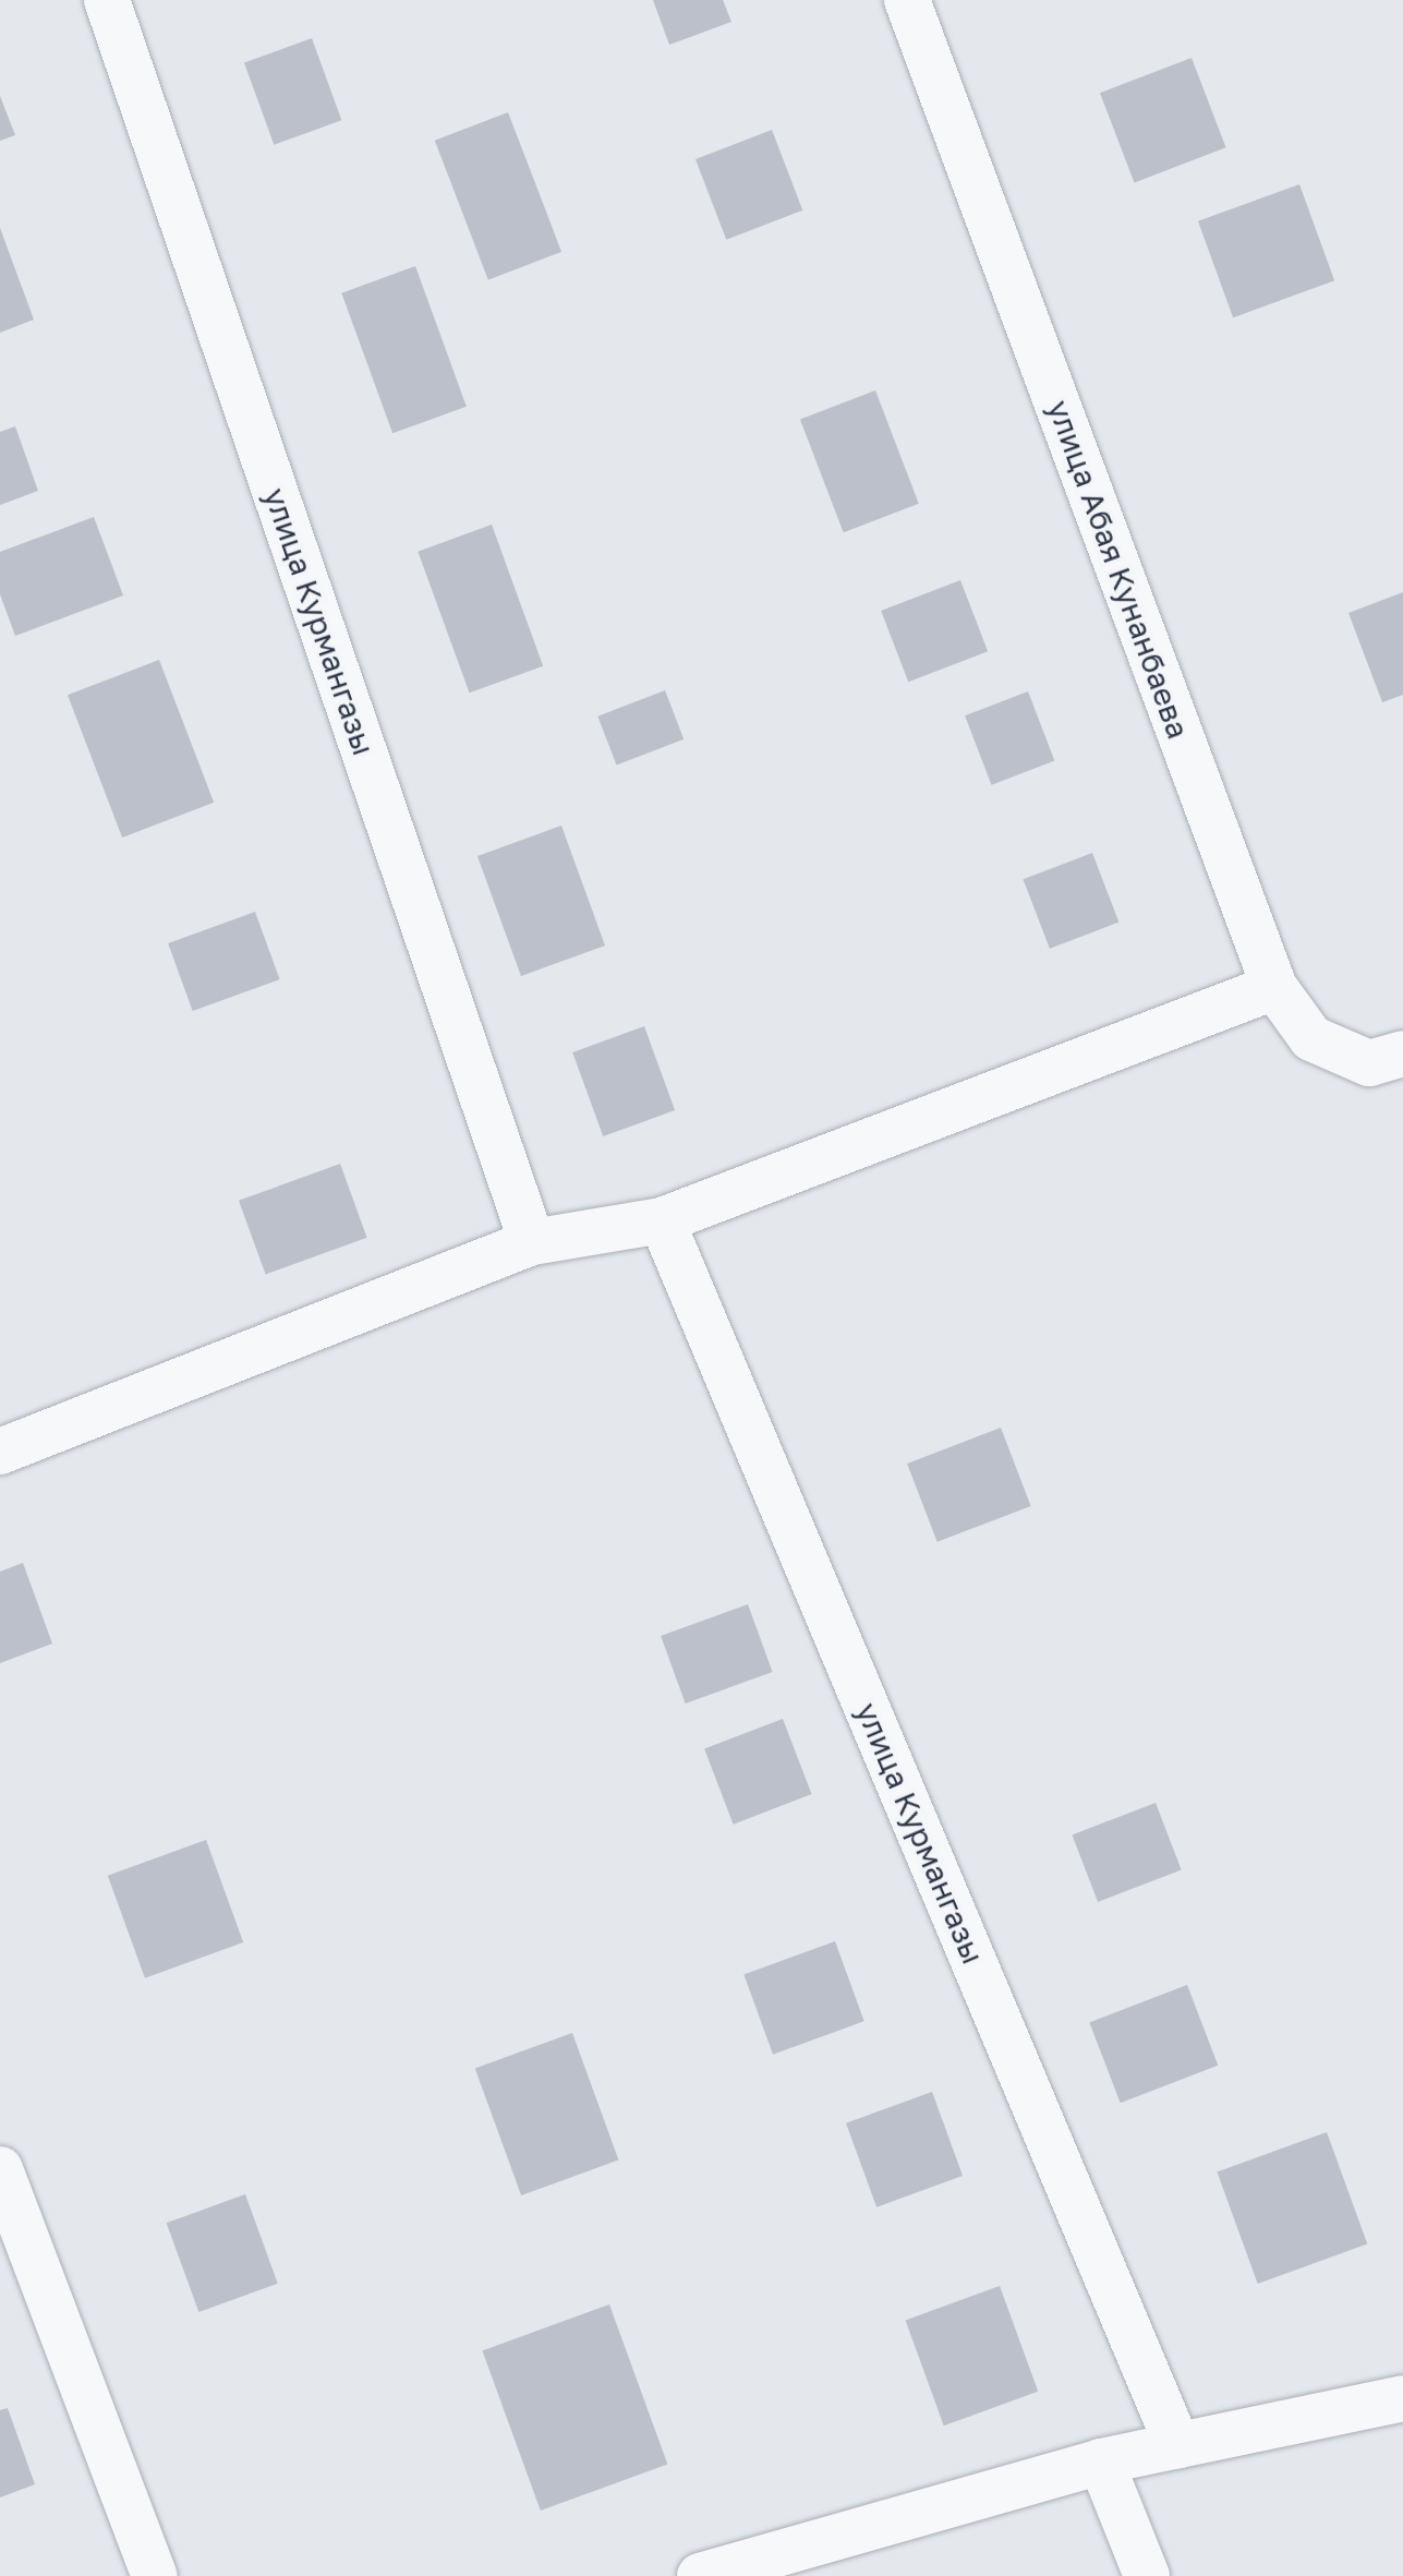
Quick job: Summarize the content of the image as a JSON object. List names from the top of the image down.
{
  "streets": {
    "street": ["улица Абая Кунанбаева", "улица Курмангазы"]
  }
}
